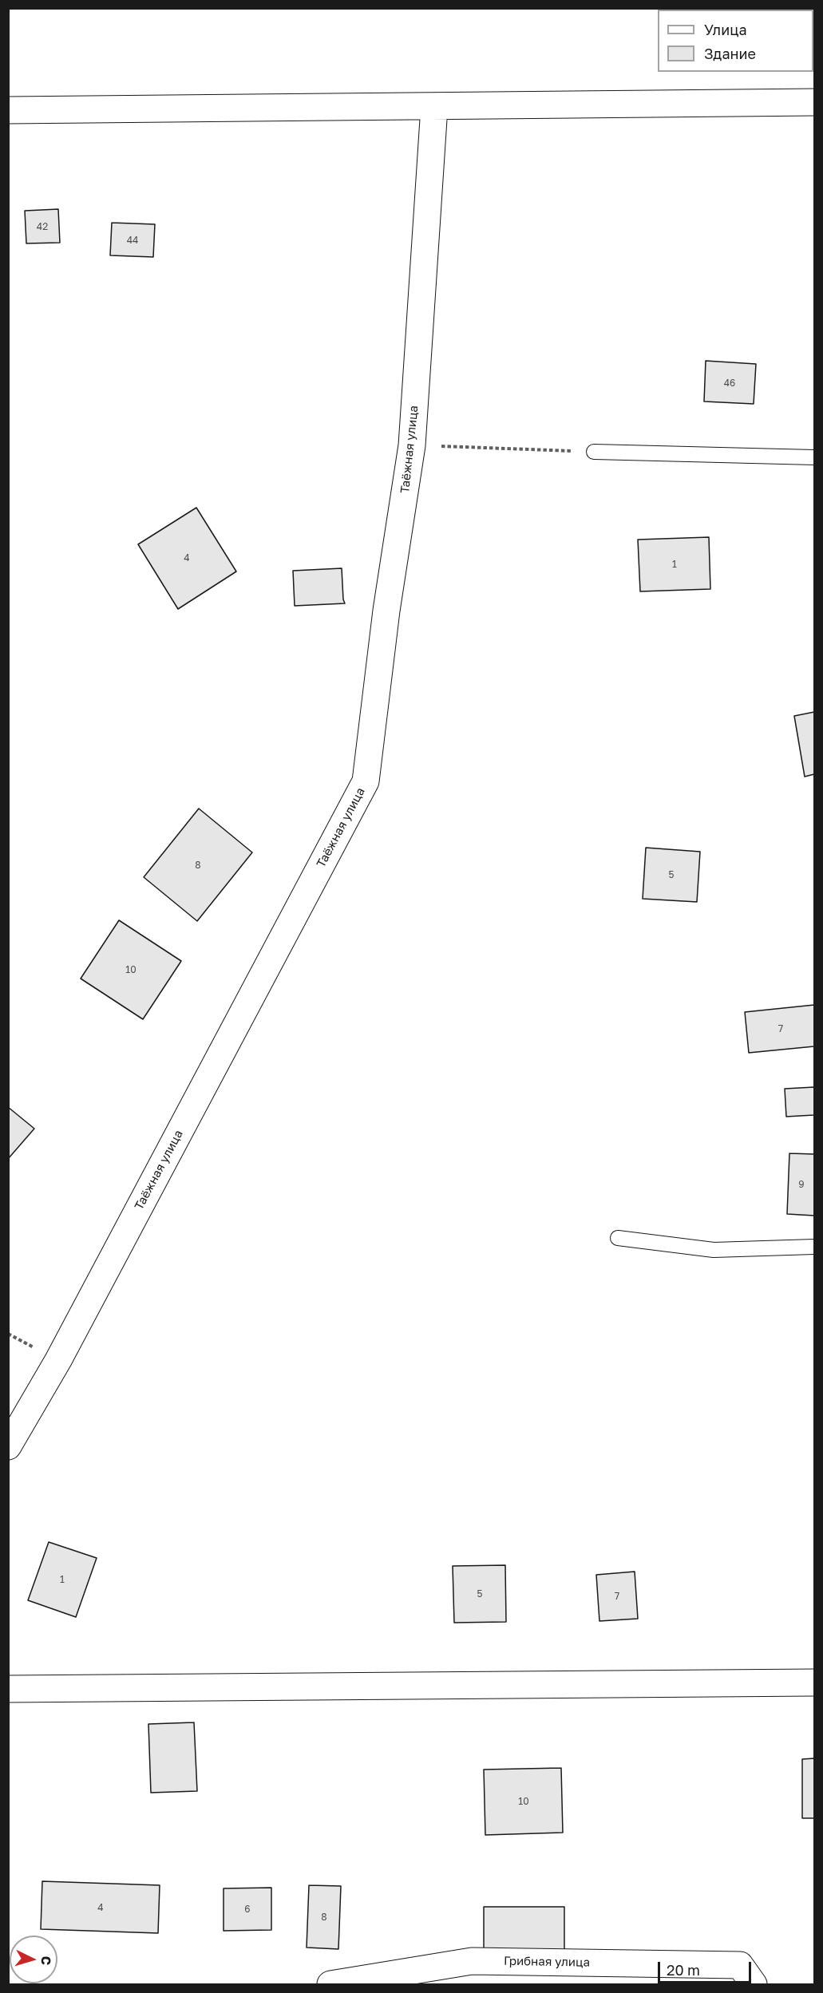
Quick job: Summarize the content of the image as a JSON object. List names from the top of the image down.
{
  "streets": {
    "street": ["Таёжная улица", "Грибная улица"]
  },
  "house_numbers": [
    "42",
    "44",
    "46",
    "4",
    "1",
    "8",
    "5",
    "10",
    "7",
    "9",
    "1",
    "5",
    "7",
    "10",
    "4",
    "6",
    "8"
  ],
  "legend": ["Улица", "Здание"],
  "scale_bar": "20 m",
  "north": "right"
}
